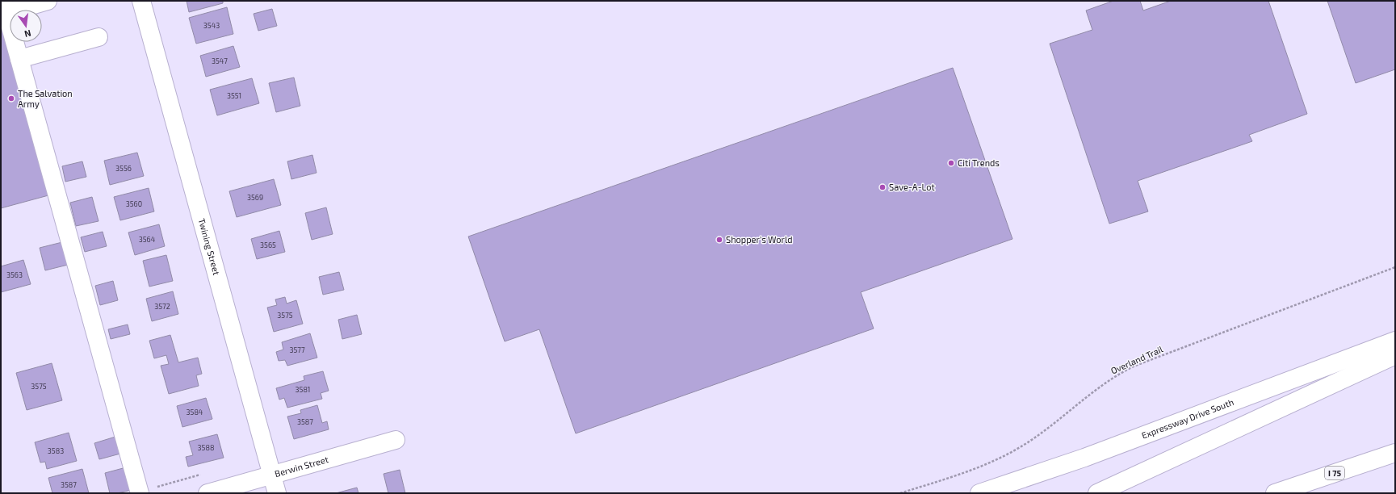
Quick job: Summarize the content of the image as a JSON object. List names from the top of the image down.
{
  "streets": {
    "main road": [
      "Twining Street",
      "Expressway Drive South",
      "Berwin Street",
      "I 75"
    ],
    "path": ["Overland Trail"]
  },
  "crossings": [
    ["Twining Street", "Berwin Street"]
  ],
  "places": [
    "The Salvation Army",
    "Citi Trends",
    "Save-A-Lot",
    "Shopper's World"
  ],
  "house_numbers": [
    "3543",
    "3547",
    "3551",
    "3556",
    "3569",
    "3560",
    "3564",
    "3565",
    "3563",
    "3572",
    "3575",
    "3577",
    "3575",
    "3581",
    "3584",
    "3587",
    "3588",
    "3583",
    "3587"
  ],
  "north": "bottom"
}
